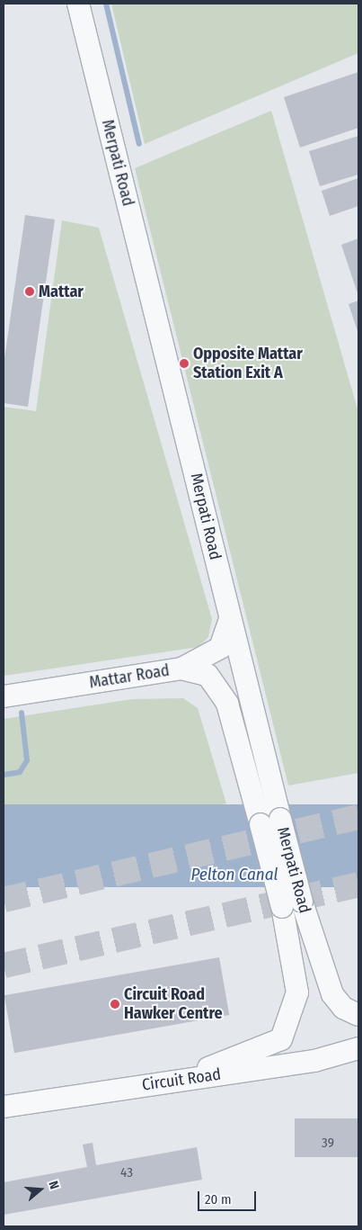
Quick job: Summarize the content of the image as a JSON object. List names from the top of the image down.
{
  "streets": {
    "street": ["Merpati Road", "Mattar Road", "Circuit Road"]
  },
  "crossings": [
    ["Merpati Road", "Mattar Road"],
    ["Merpati Road", "Circuit Road"]
  ],
  "water": ["Pelton Canal"],
  "places": ["Mattar", "Opposite Mattar Station Exit A", "Circuit Road Hawker Centre"],
  "house_numbers": ["39", "43"],
  "scale_bar": "20 m",
  "north": "right"
}
